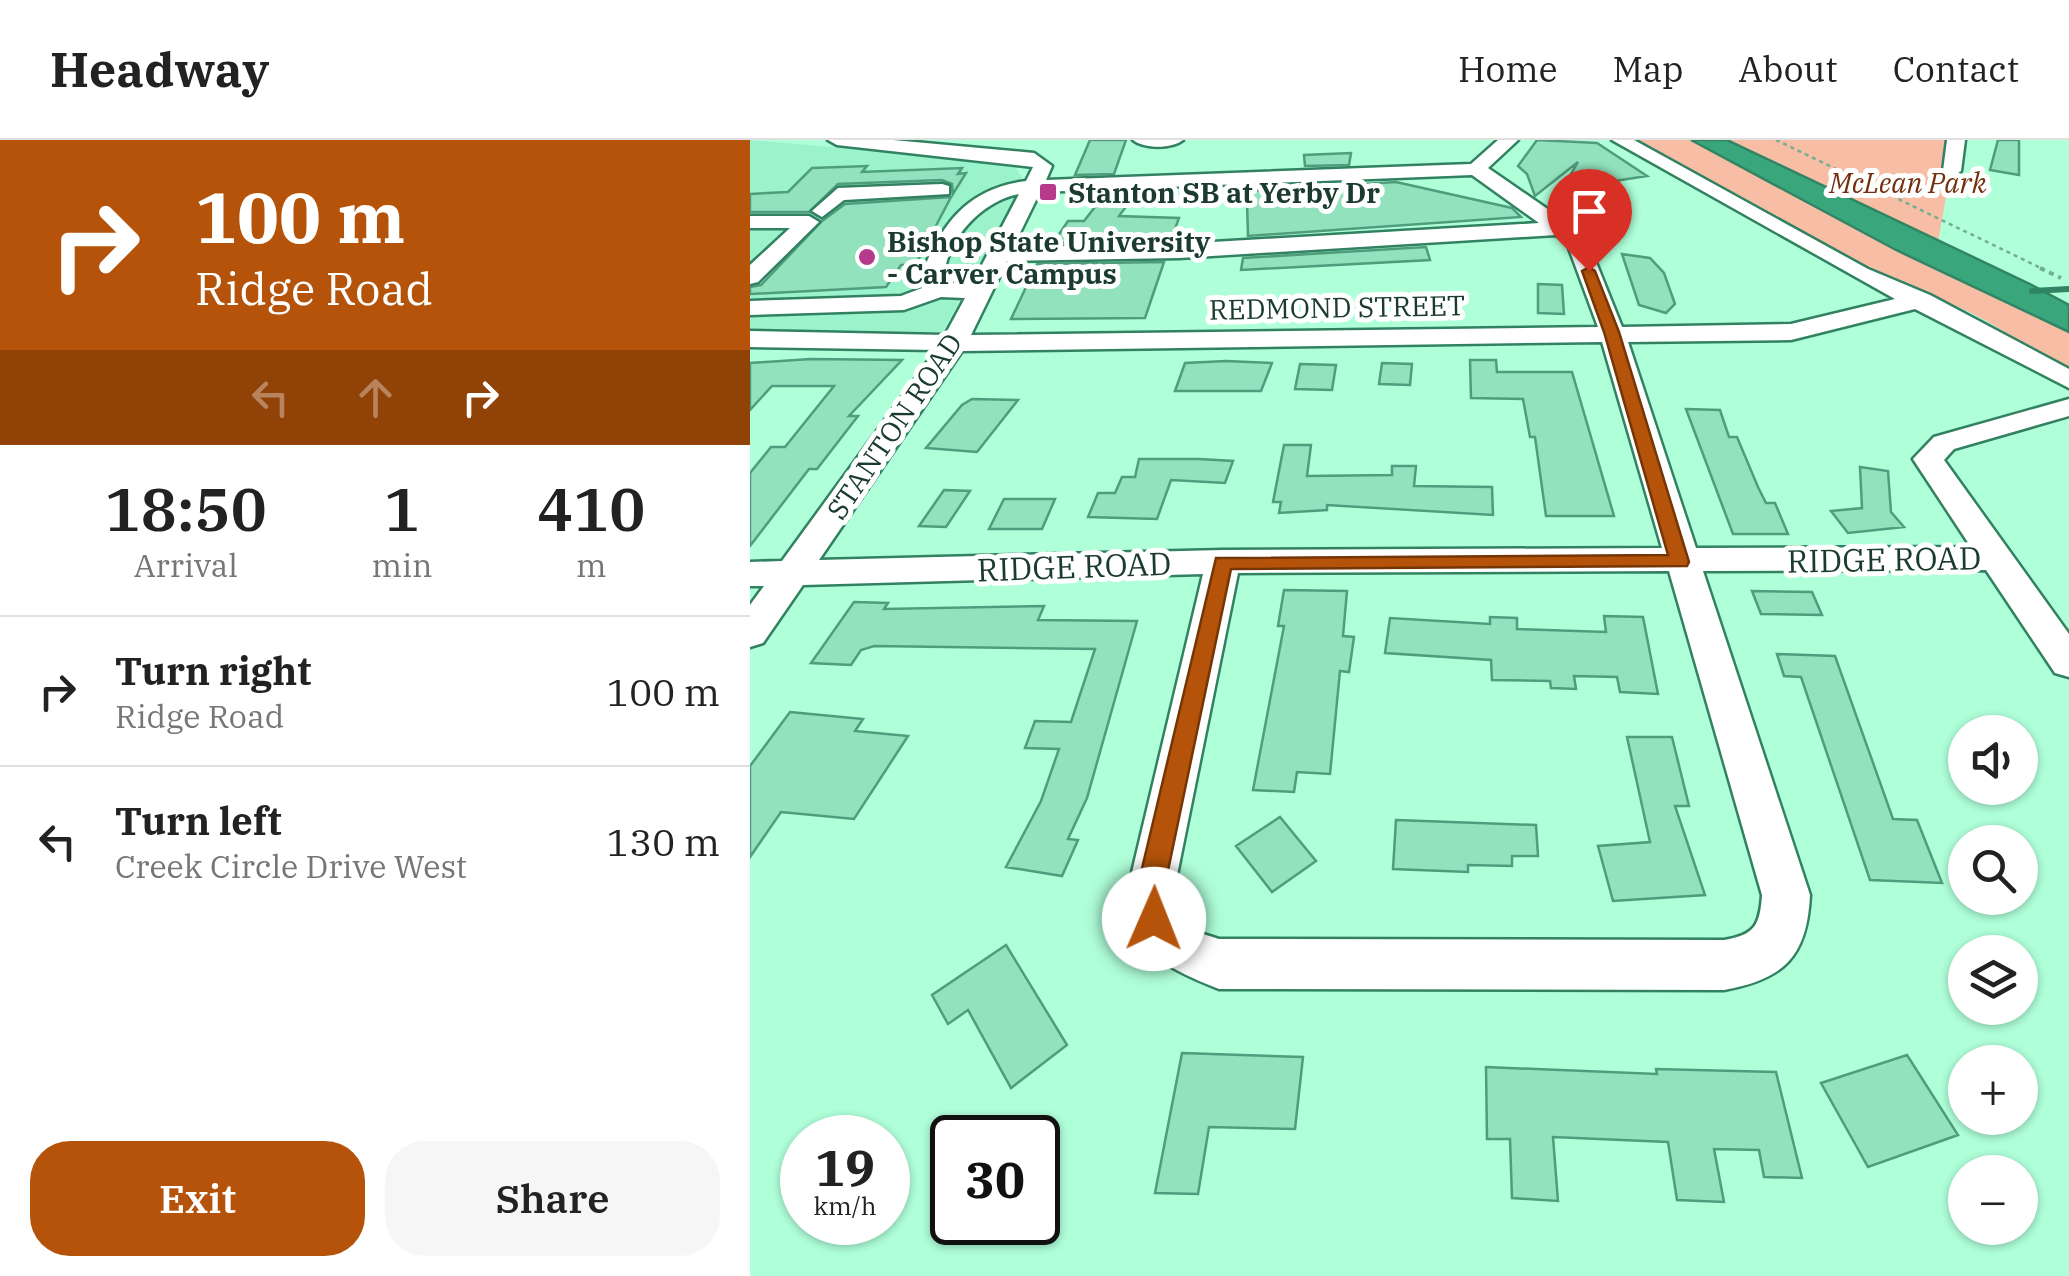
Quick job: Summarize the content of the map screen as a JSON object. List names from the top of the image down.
{
  "streets": {
    "street": ["REDMOND STREET", "STANTON ROAD", "RIDGE ROAD"]
  },
  "crossings": [
    ["REDMOND STREET", "STANTON ROAD"],
    ["STANTON ROAD", "RIDGE ROAD"]
  ],
  "parks": ["McLean Park"],
  "places": {
    "transit": ["Stanton SB at Yerby Dr"],
    "other": ["Bishop State University - Carver Campus"]
  },
  "page": {
    "header": "Headway",
    "nav": [
      "Home",
      "Map",
      "About",
      "Contact"
    ],
    "turn": ["100 m", "Ridge Road"],
    "eta": [
      "18:50",
      "Arrival",
      "1",
      "min",
      "410",
      "m"
    ],
    "list": [
      {
        "name": "Turn right",
        "note": "Ridge Road",
        "value": "100 m"
      },
      {
        "name": "Turn left",
        "note": "Creek Circle Drive West",
        "value": "130 m"
      }
    ],
    "map_buttons": ["+", "−"],
    "speed": "19 km/h",
    "limit": "30",
    "buttons": ["Exit", "Share"]
  }
}
